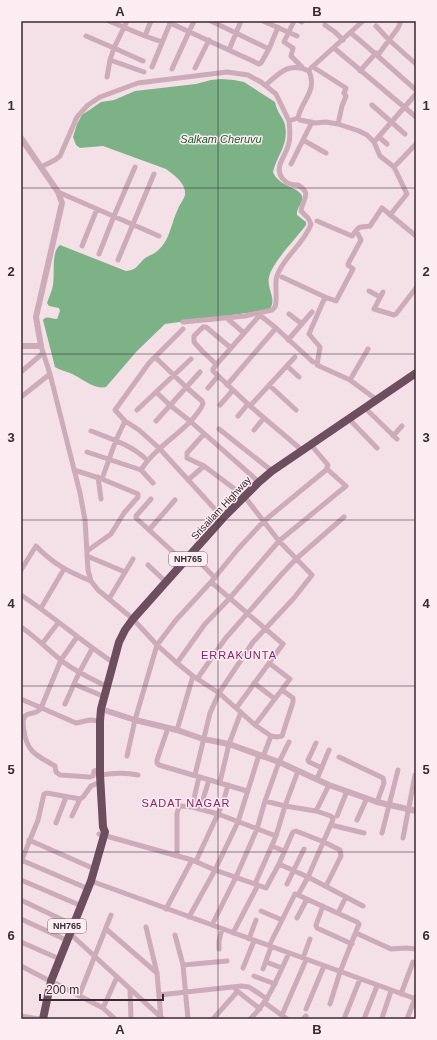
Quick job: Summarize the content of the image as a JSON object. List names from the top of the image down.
{
  "streets": {
    "highway": ["Srisailam Highway", "NH765"]
  },
  "districts": ["ERRAKUNTA", "SADAT NAGAR"],
  "water": ["Salkam Cheruvu"],
  "scale_bar": "200 m",
  "grid": {
    "columns": ["A", "B"],
    "rows": [
      "1",
      "2",
      "3",
      "4",
      "5",
      "6"
    ]
  }
}
